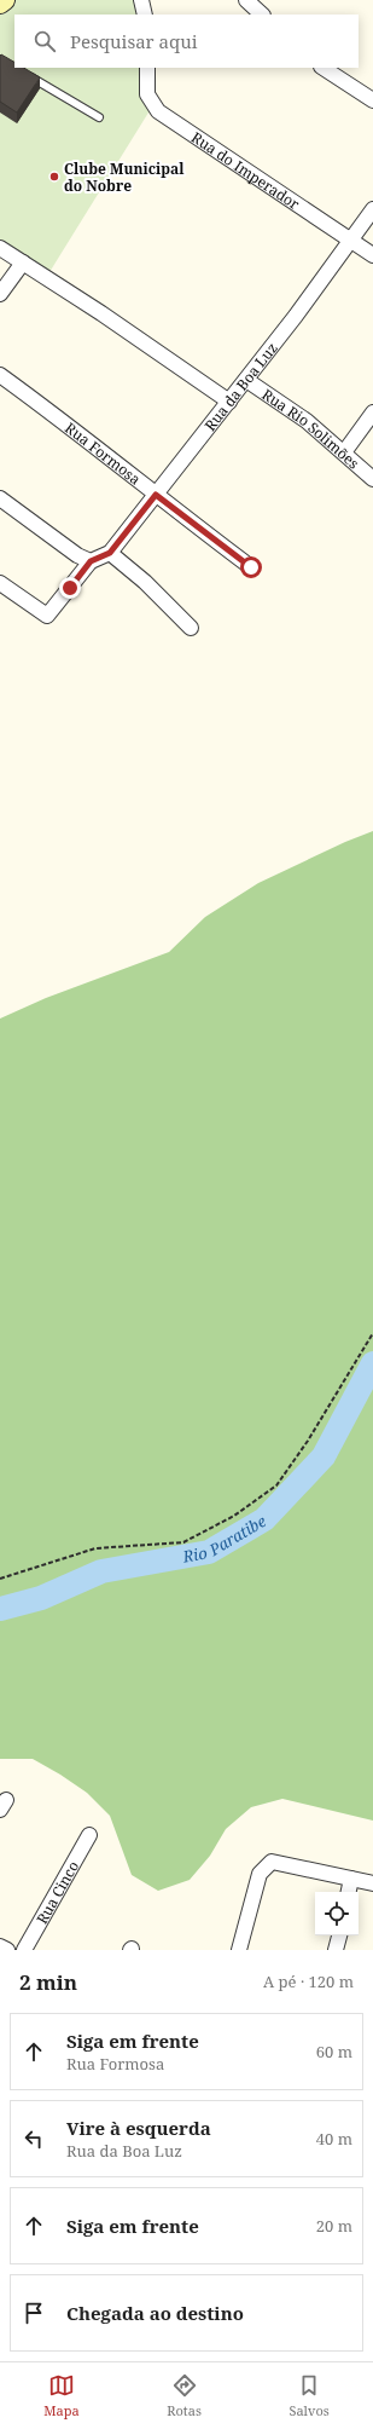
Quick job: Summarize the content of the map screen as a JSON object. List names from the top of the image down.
{
  "streets": {
    "street": [
      "Rua do Imperador",
      "Rua da Boa Luz",
      "Rua Rio Solimões",
      "Rua Formosa",
      "Rua Cinco"
    ]
  },
  "crossings": [
    ["Rua do Imperador", "Rua da Boa Luz"],
    ["Rua da Boa Luz", "Rua Rio Solimões"],
    ["Rua da Boa Luz", "Rua Formosa"]
  ],
  "water": ["Rio Paratibe"],
  "places": ["Clube Municipal do Nobre"],
  "page": {
    "search": "Pesquisar aqui",
    "heading": ["2 min", "A pé · 120 m"],
    "list": [
      ["Siga em frente", "Rua Formosa", "60 m"],
      ["Vire à esquerda", "Rua da Boa Luz", "40 m"],
      ["Siga em frente", "20 m"],
      "Chegada ao destino"
    ],
    "nav": ["Mapa", "Rotas", "Salvos"]
  }
}
